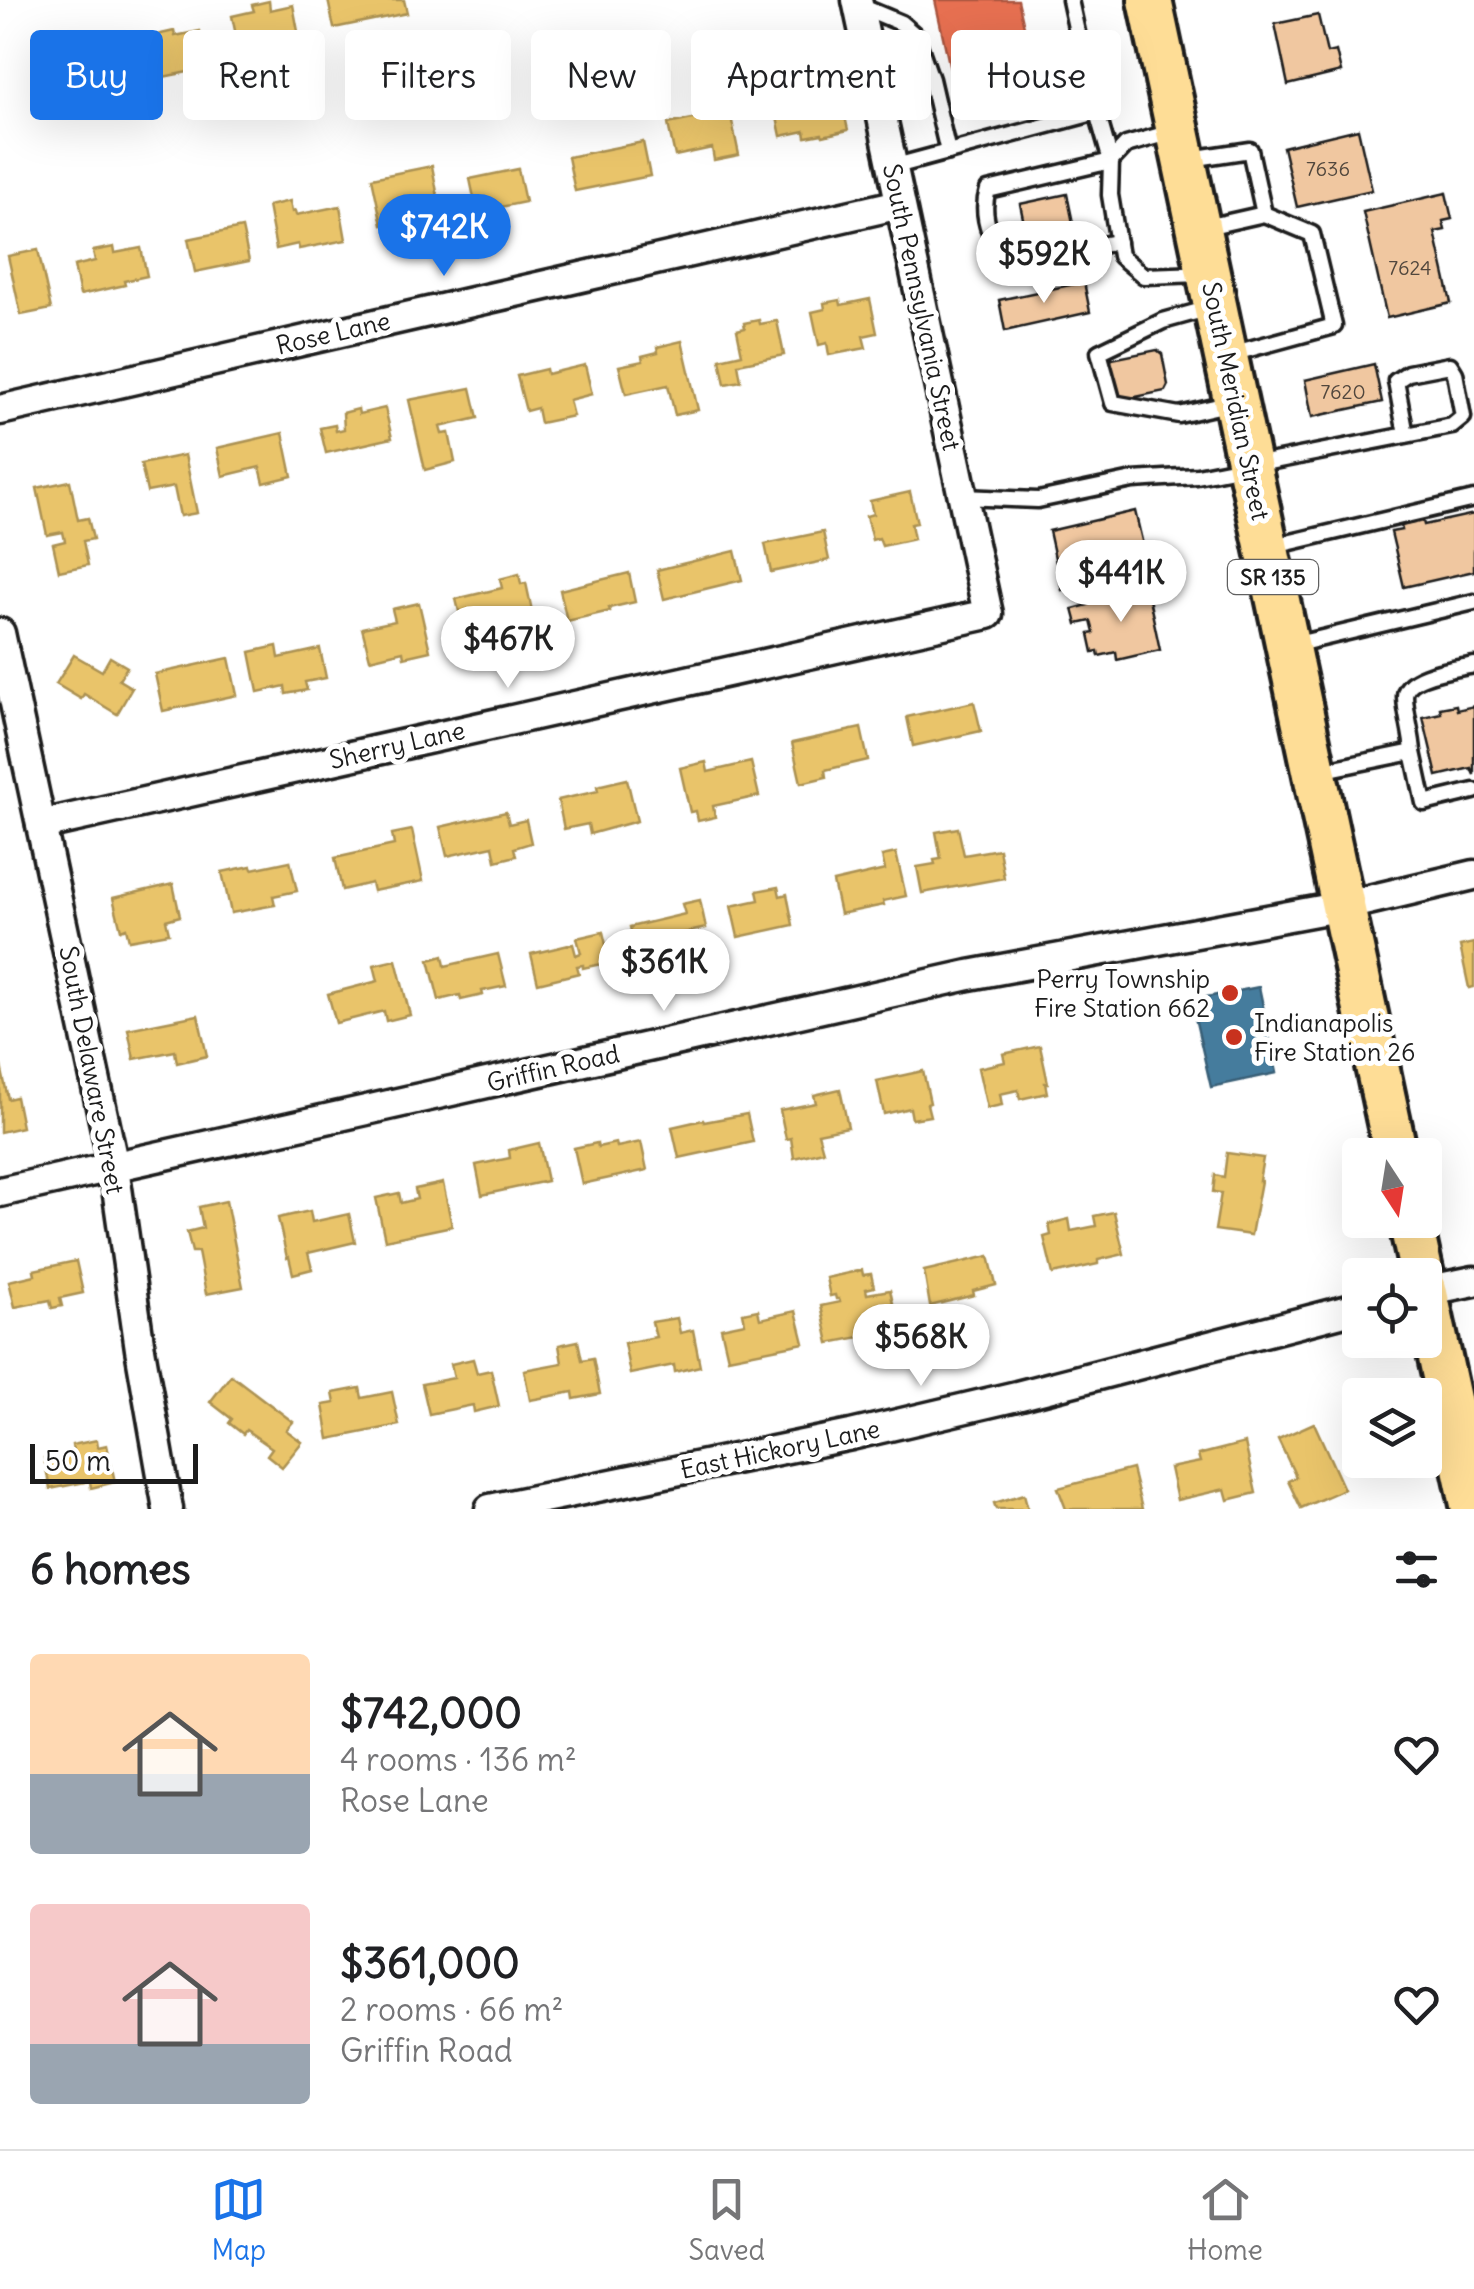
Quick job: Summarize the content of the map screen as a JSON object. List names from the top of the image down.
{
  "streets": {
    "main road": ["South Meridian Street", "SR 135"],
    "street": [
      "South Pennsylvania Street",
      "Rose Lane",
      "Sherry Lane",
      "Griffin Road",
      "South Delaware Street",
      "East Hickory Lane"
    ]
  },
  "crossings": [
    ["South Pennsylvania Street", "Rose Lane"],
    ["South Pennsylvania Street", "Sherry Lane"],
    ["South Meridian Street", "Griffin Road"],
    ["Sherry Lane", "South Delaware Street"],
    ["Griffin Road", "South Delaware Street"]
  ],
  "places": ["Perry Township Fire Station 662", "Indianapolis Fire Station 26"],
  "house_numbers": ["7636", "7624", "7620"],
  "scale_bar": "50 m",
  "north": "bottom",
  "page": {
    "chip": [
      "Buy",
      "Rent",
      "Filters",
      "New",
      "Apartment",
      "House"
    ],
    "price": [
      "$742K",
      "$592K",
      "$441K",
      "$467K",
      "$361K",
      "$568K"
    ],
    "scale": "50 m",
    "heading": "6 homes",
    "list": [
      {
        "name": "$742,000",
        "note": "4 rooms · 136 m² · Rose Lane"
      },
      {
        "name": "$361,000",
        "note": "2 rooms · 66 m² · Griffin Road"
      }
    ],
    "tabs": ["Map", "Saved", "Home"]
  }
}
